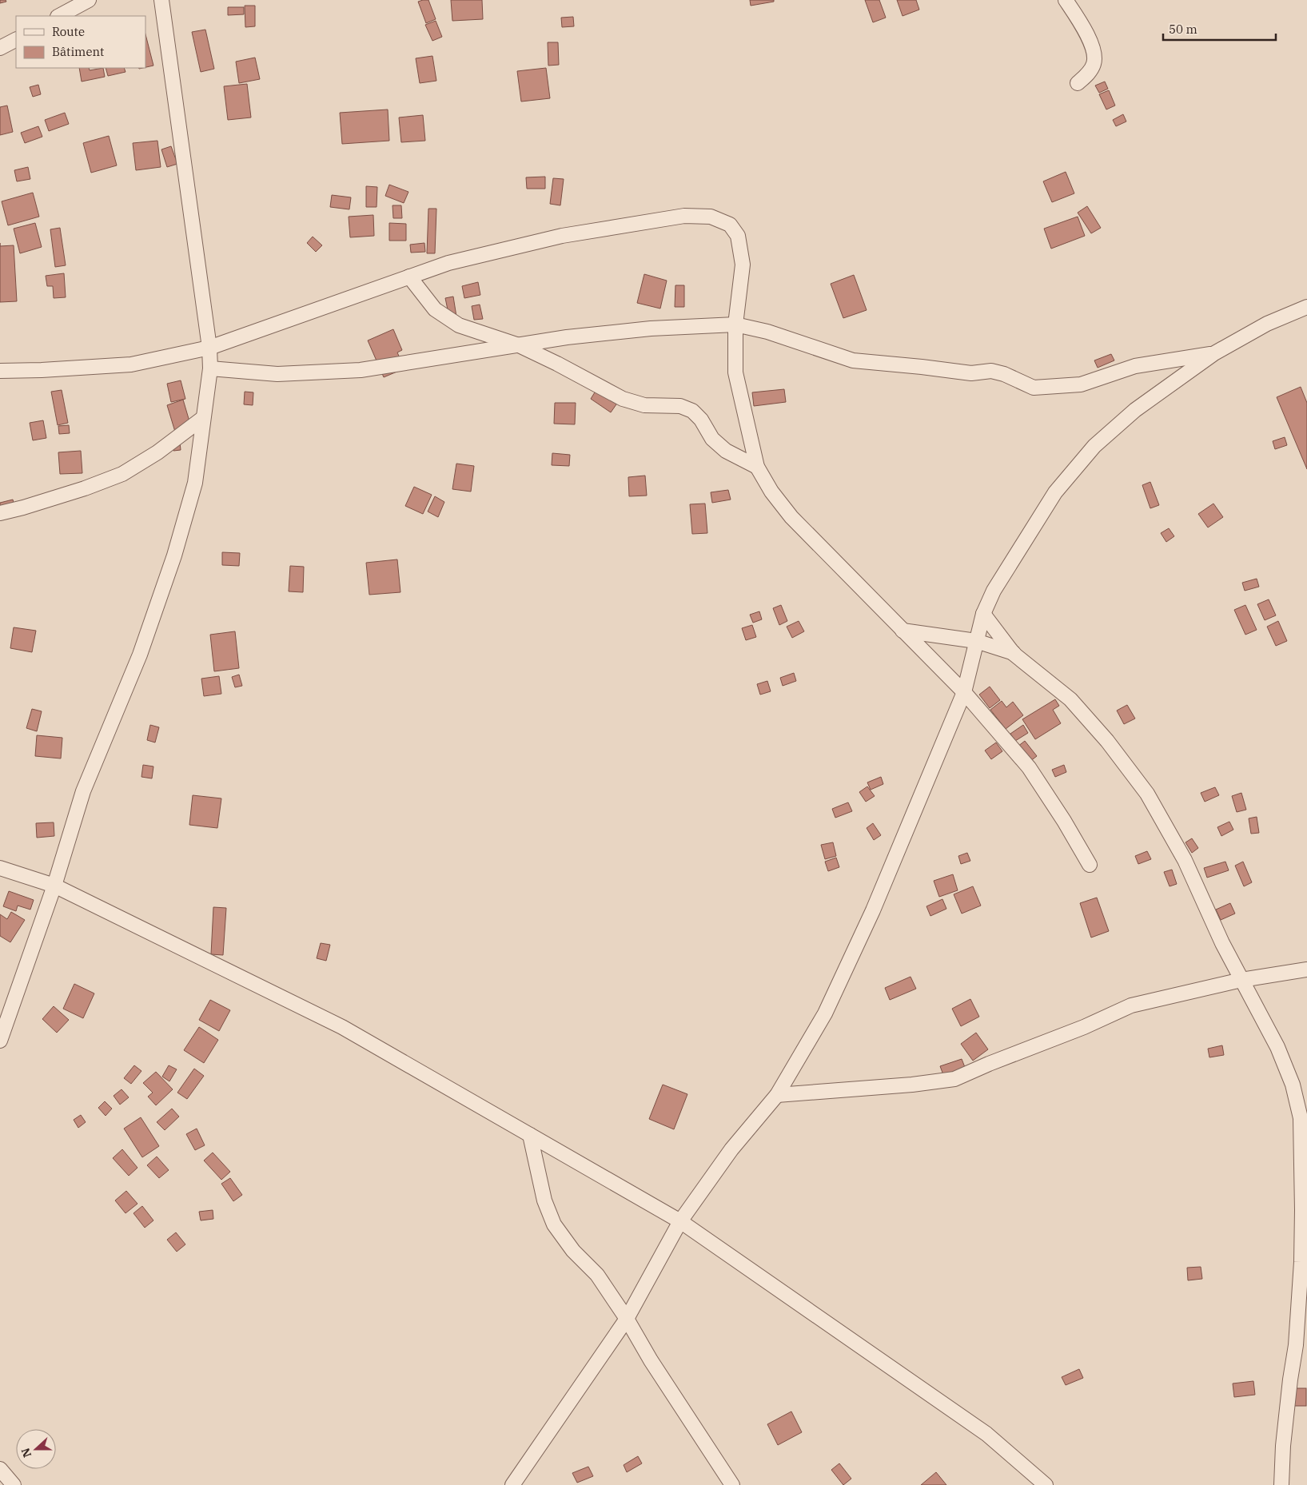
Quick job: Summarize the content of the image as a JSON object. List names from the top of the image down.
{
  "legend": ["Route", "Bâtiment"],
  "scale_bar": "50 m",
  "north": "left"
}
